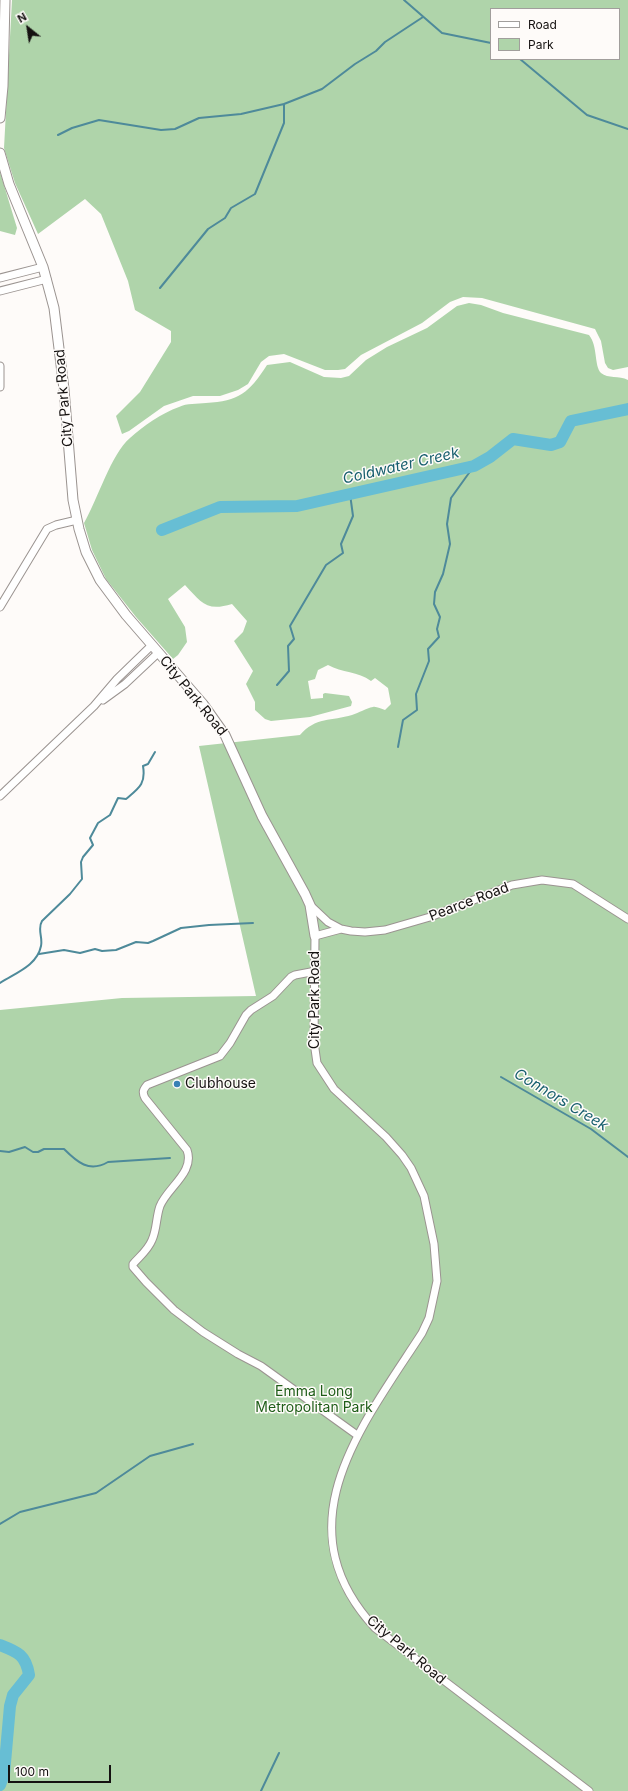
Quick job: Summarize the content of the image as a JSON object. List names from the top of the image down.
{
  "streets": {
    "street": ["City Park Road", "Pearce Road"]
  },
  "crossings": [
    ["City Park Road", "Pearce Road"]
  ],
  "water": ["Coldwater Creek", "Connors Creek"],
  "parks": ["Emma Long Metropolitan Park"],
  "places": ["Clubhouse"],
  "legend": ["Road", "Park"],
  "scale_bar": "100 m",
  "north": "top left"
}
